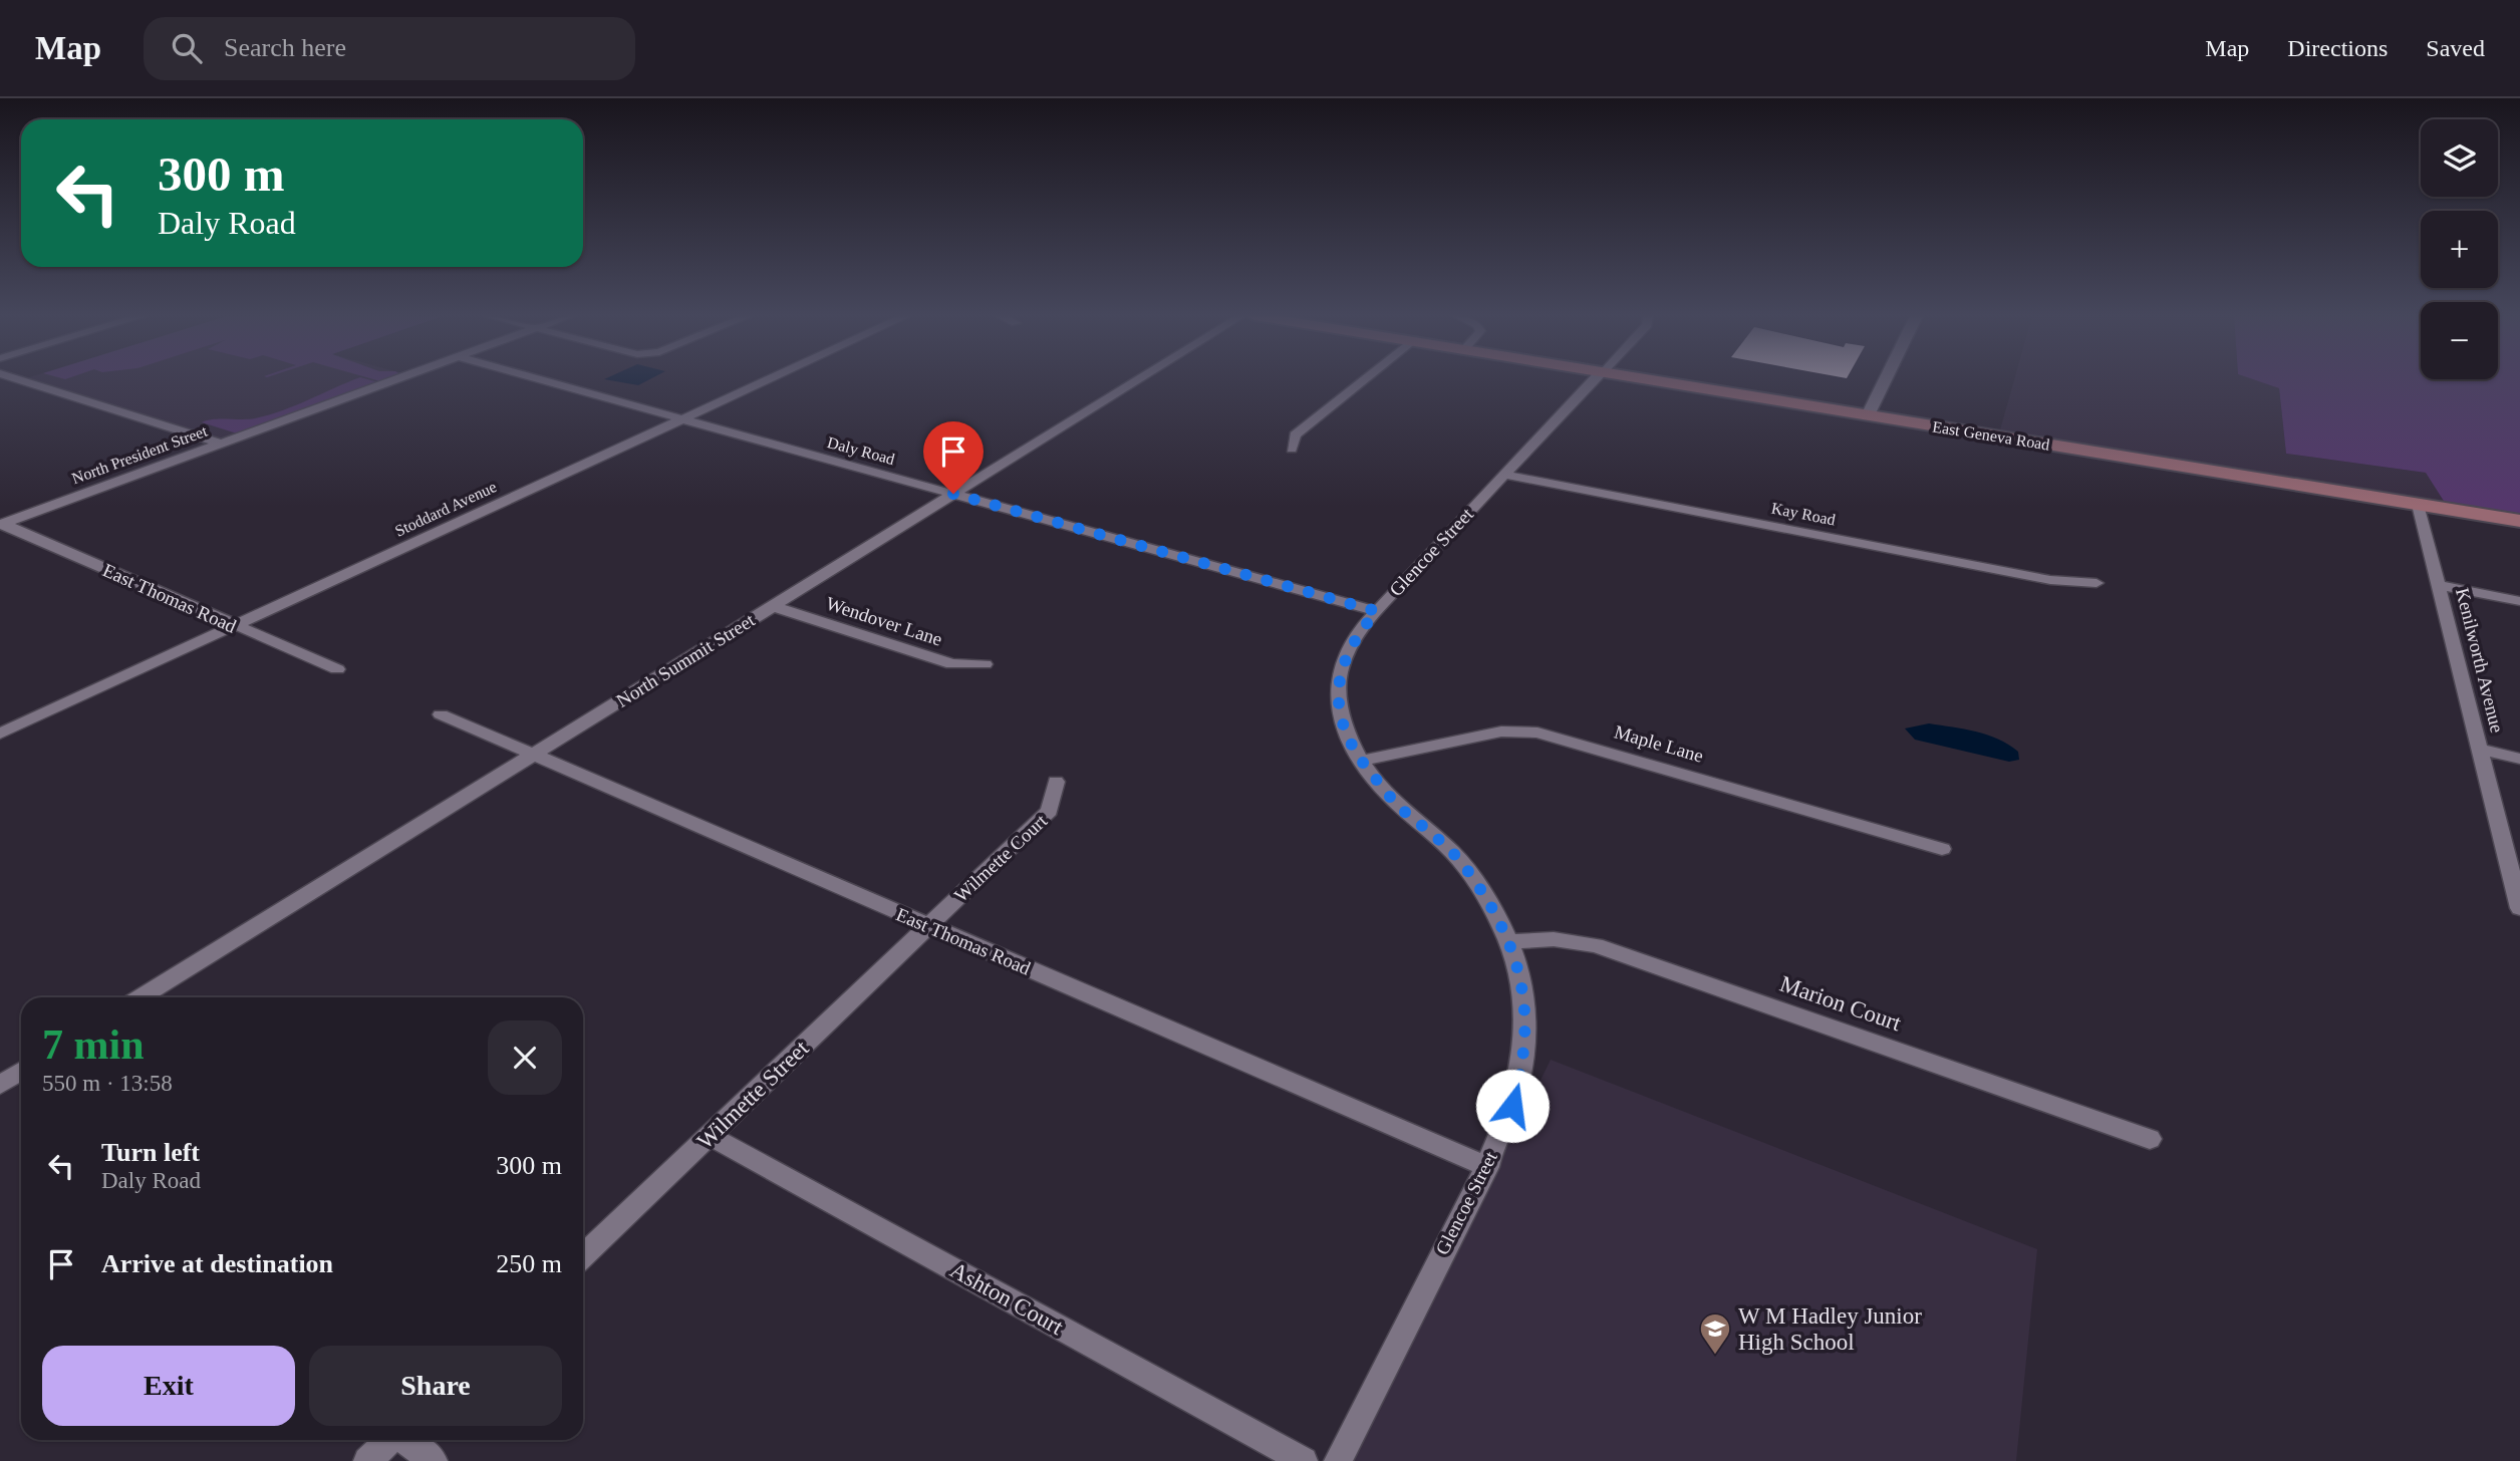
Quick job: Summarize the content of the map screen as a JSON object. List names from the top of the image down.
{
  "streets": {
    "main road": ["East Geneva Road"],
    "street": [
      "Daly Road",
      "North President Street",
      "Stoddard Avenue",
      "Kay Road",
      "Glencoe Street",
      "East Thomas Road",
      "Wendover Lane",
      "North Summit Street",
      "Kenilworth Avenue",
      "Maple Lane",
      "Wilmette Court",
      "Marion Court",
      "Wilmette Street",
      "Ashton Court"
    ]
  },
  "crossings": [
    ["East Geneva Road", "Kenilworth Avenue"],
    ["Daly Road", "Stoddard Avenue"],
    ["Daly Road", "Glencoe Street"],
    ["Daly Road", "North Summit Street"],
    ["North President Street", "East Thomas Road"],
    ["Stoddard Avenue", "East Thomas Road"],
    ["Kay Road", "Glencoe Street"],
    ["Glencoe Street", "East Thomas Road"],
    ["Glencoe Street", "Maple Lane"],
    ["Glencoe Street", "Marion Court"],
    ["East Thomas Road", "North Summit Street"],
    ["East Thomas Road", "Wilmette Court"],
    ["East Thomas Road", "Wilmette Street"],
    ["Wendover Lane", "North Summit Street"],
    ["Wilmette Court", "Wilmette Street"],
    ["Wilmette Street", "Ashton Court"]
  ],
  "places": {
    "school or university": ["W M Hadley Junior High School"]
  },
  "page": {
    "header": "Map",
    "search": "Search here",
    "nav": ["Map", "Directions", "Saved"],
    "map_buttons": ["+", "−"],
    "turn": ["300 m", "Daly Road"],
    "heading": ["7 min", "550 m · 13:58"],
    "list": [
      {
        "name": "Turn left",
        "note": "Daly Road",
        "value": "300 m"
      },
      {
        "name": "Arrive at destination",
        "value": "250 m"
      }
    ],
    "buttons": ["Exit", "Share"]
  }
}
